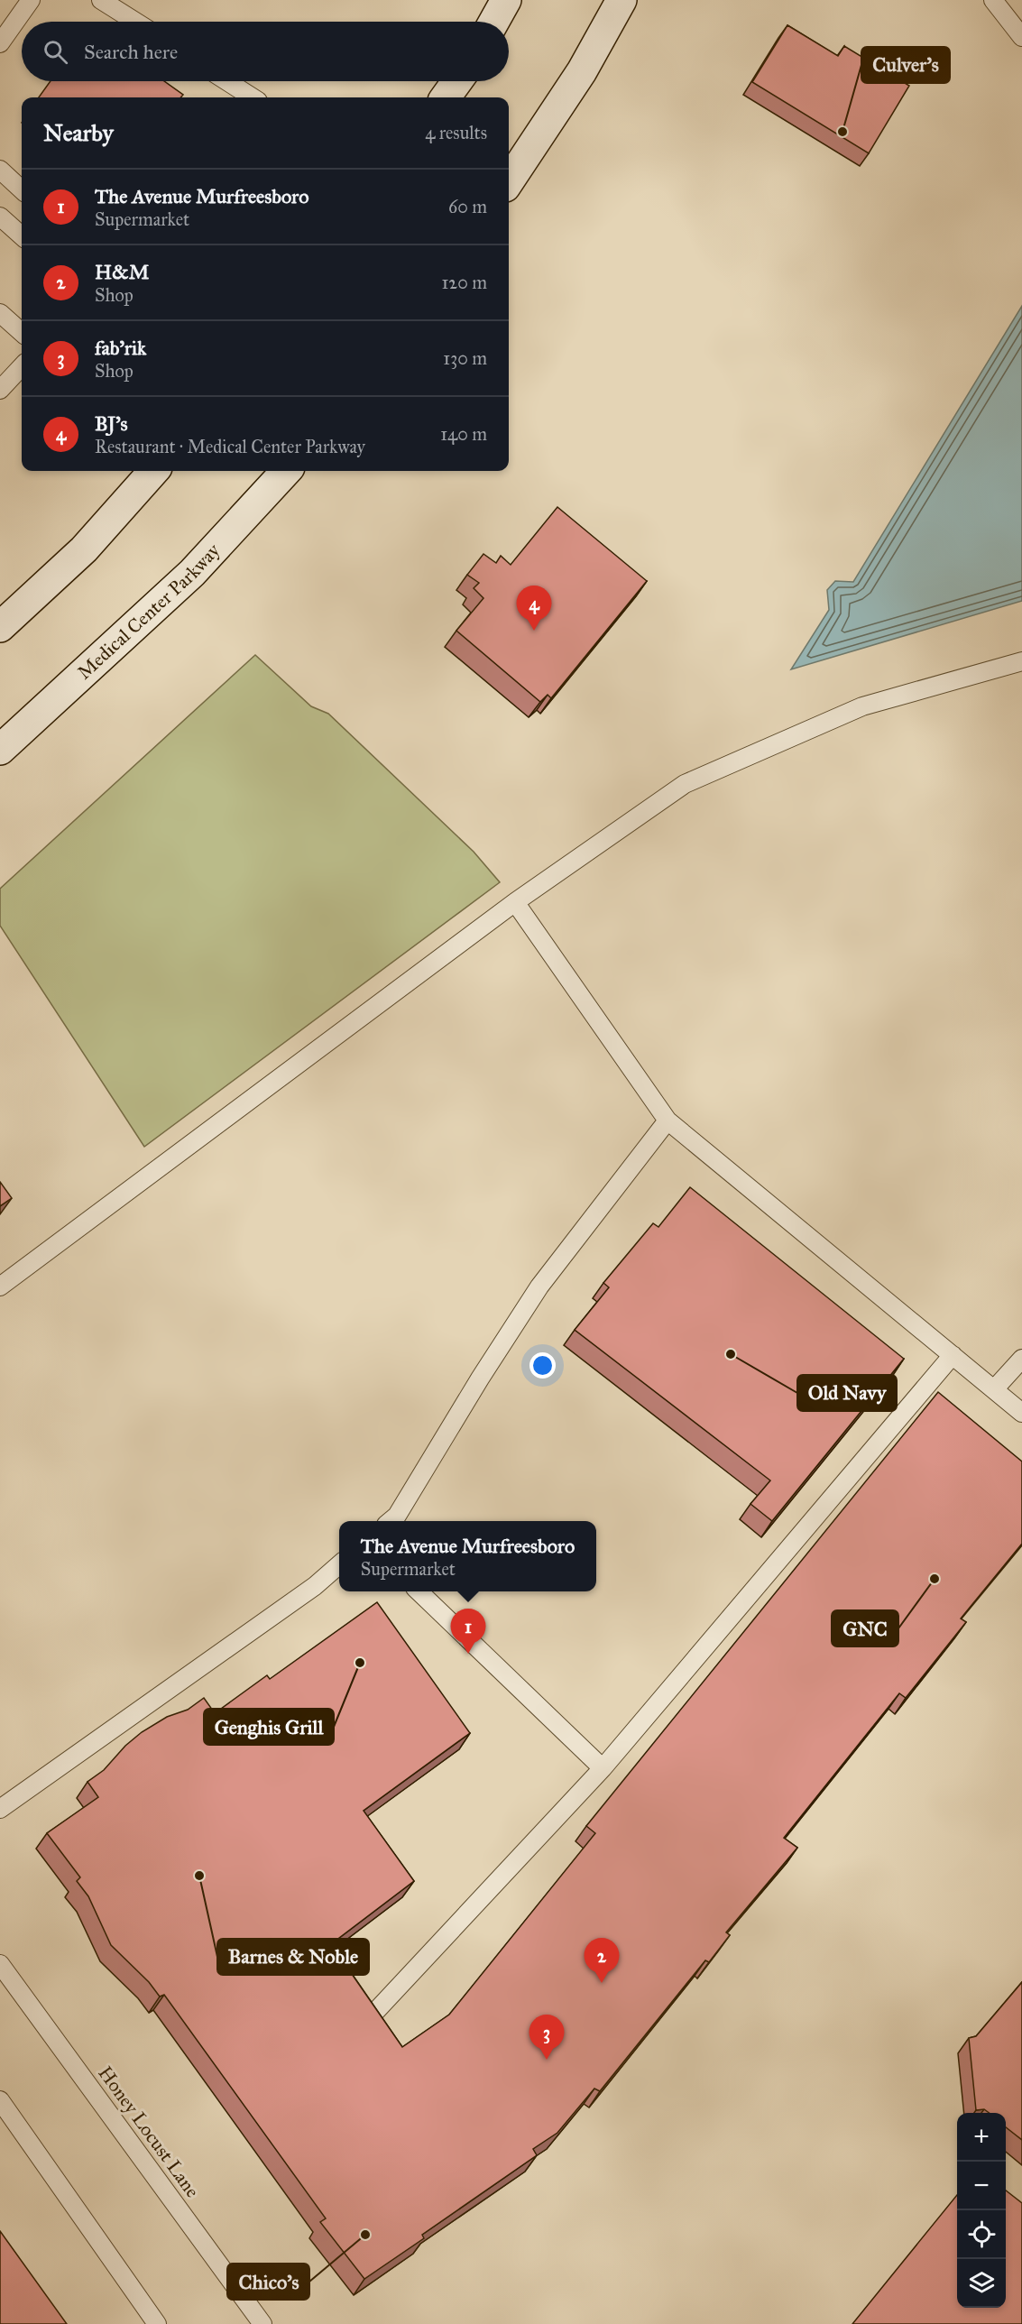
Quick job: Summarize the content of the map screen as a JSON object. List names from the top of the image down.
{
  "streets": {
    "main road": ["Medical Center Parkway"],
    "lane": ["Honey Locust Lane"]
  },
  "places": [
    "Culver's",
    "Old Navy",
    "GNC",
    "Genghis Grill",
    "Barnes & Noble",
    "Chico's"
  ],
  "page": {
    "search": "Search here",
    "heading": ["Nearby", "4 results"],
    "list": [
      {
        "mark": "1",
        "name": "The Avenue Murfreesboro",
        "note": "Supermarket",
        "value": "60 m"
      },
      {
        "mark": "2",
        "name": "H&M",
        "note": "Shop",
        "value": "120 m"
      },
      {
        "mark": "3",
        "name": "fab'rik",
        "note": "Shop",
        "value": "130 m"
      },
      {
        "mark": "4",
        "name": "BJ's",
        "note": "Restaurant · Medical Center Parkway",
        "value": "140 m"
      }
    ],
    "pins": [
      "4",
      "1",
      "2",
      "3"
    ],
    "popup": ["The Avenue Murfreesboro", "Supermarket"],
    "map_buttons": ["+", "−"]
  }
}
